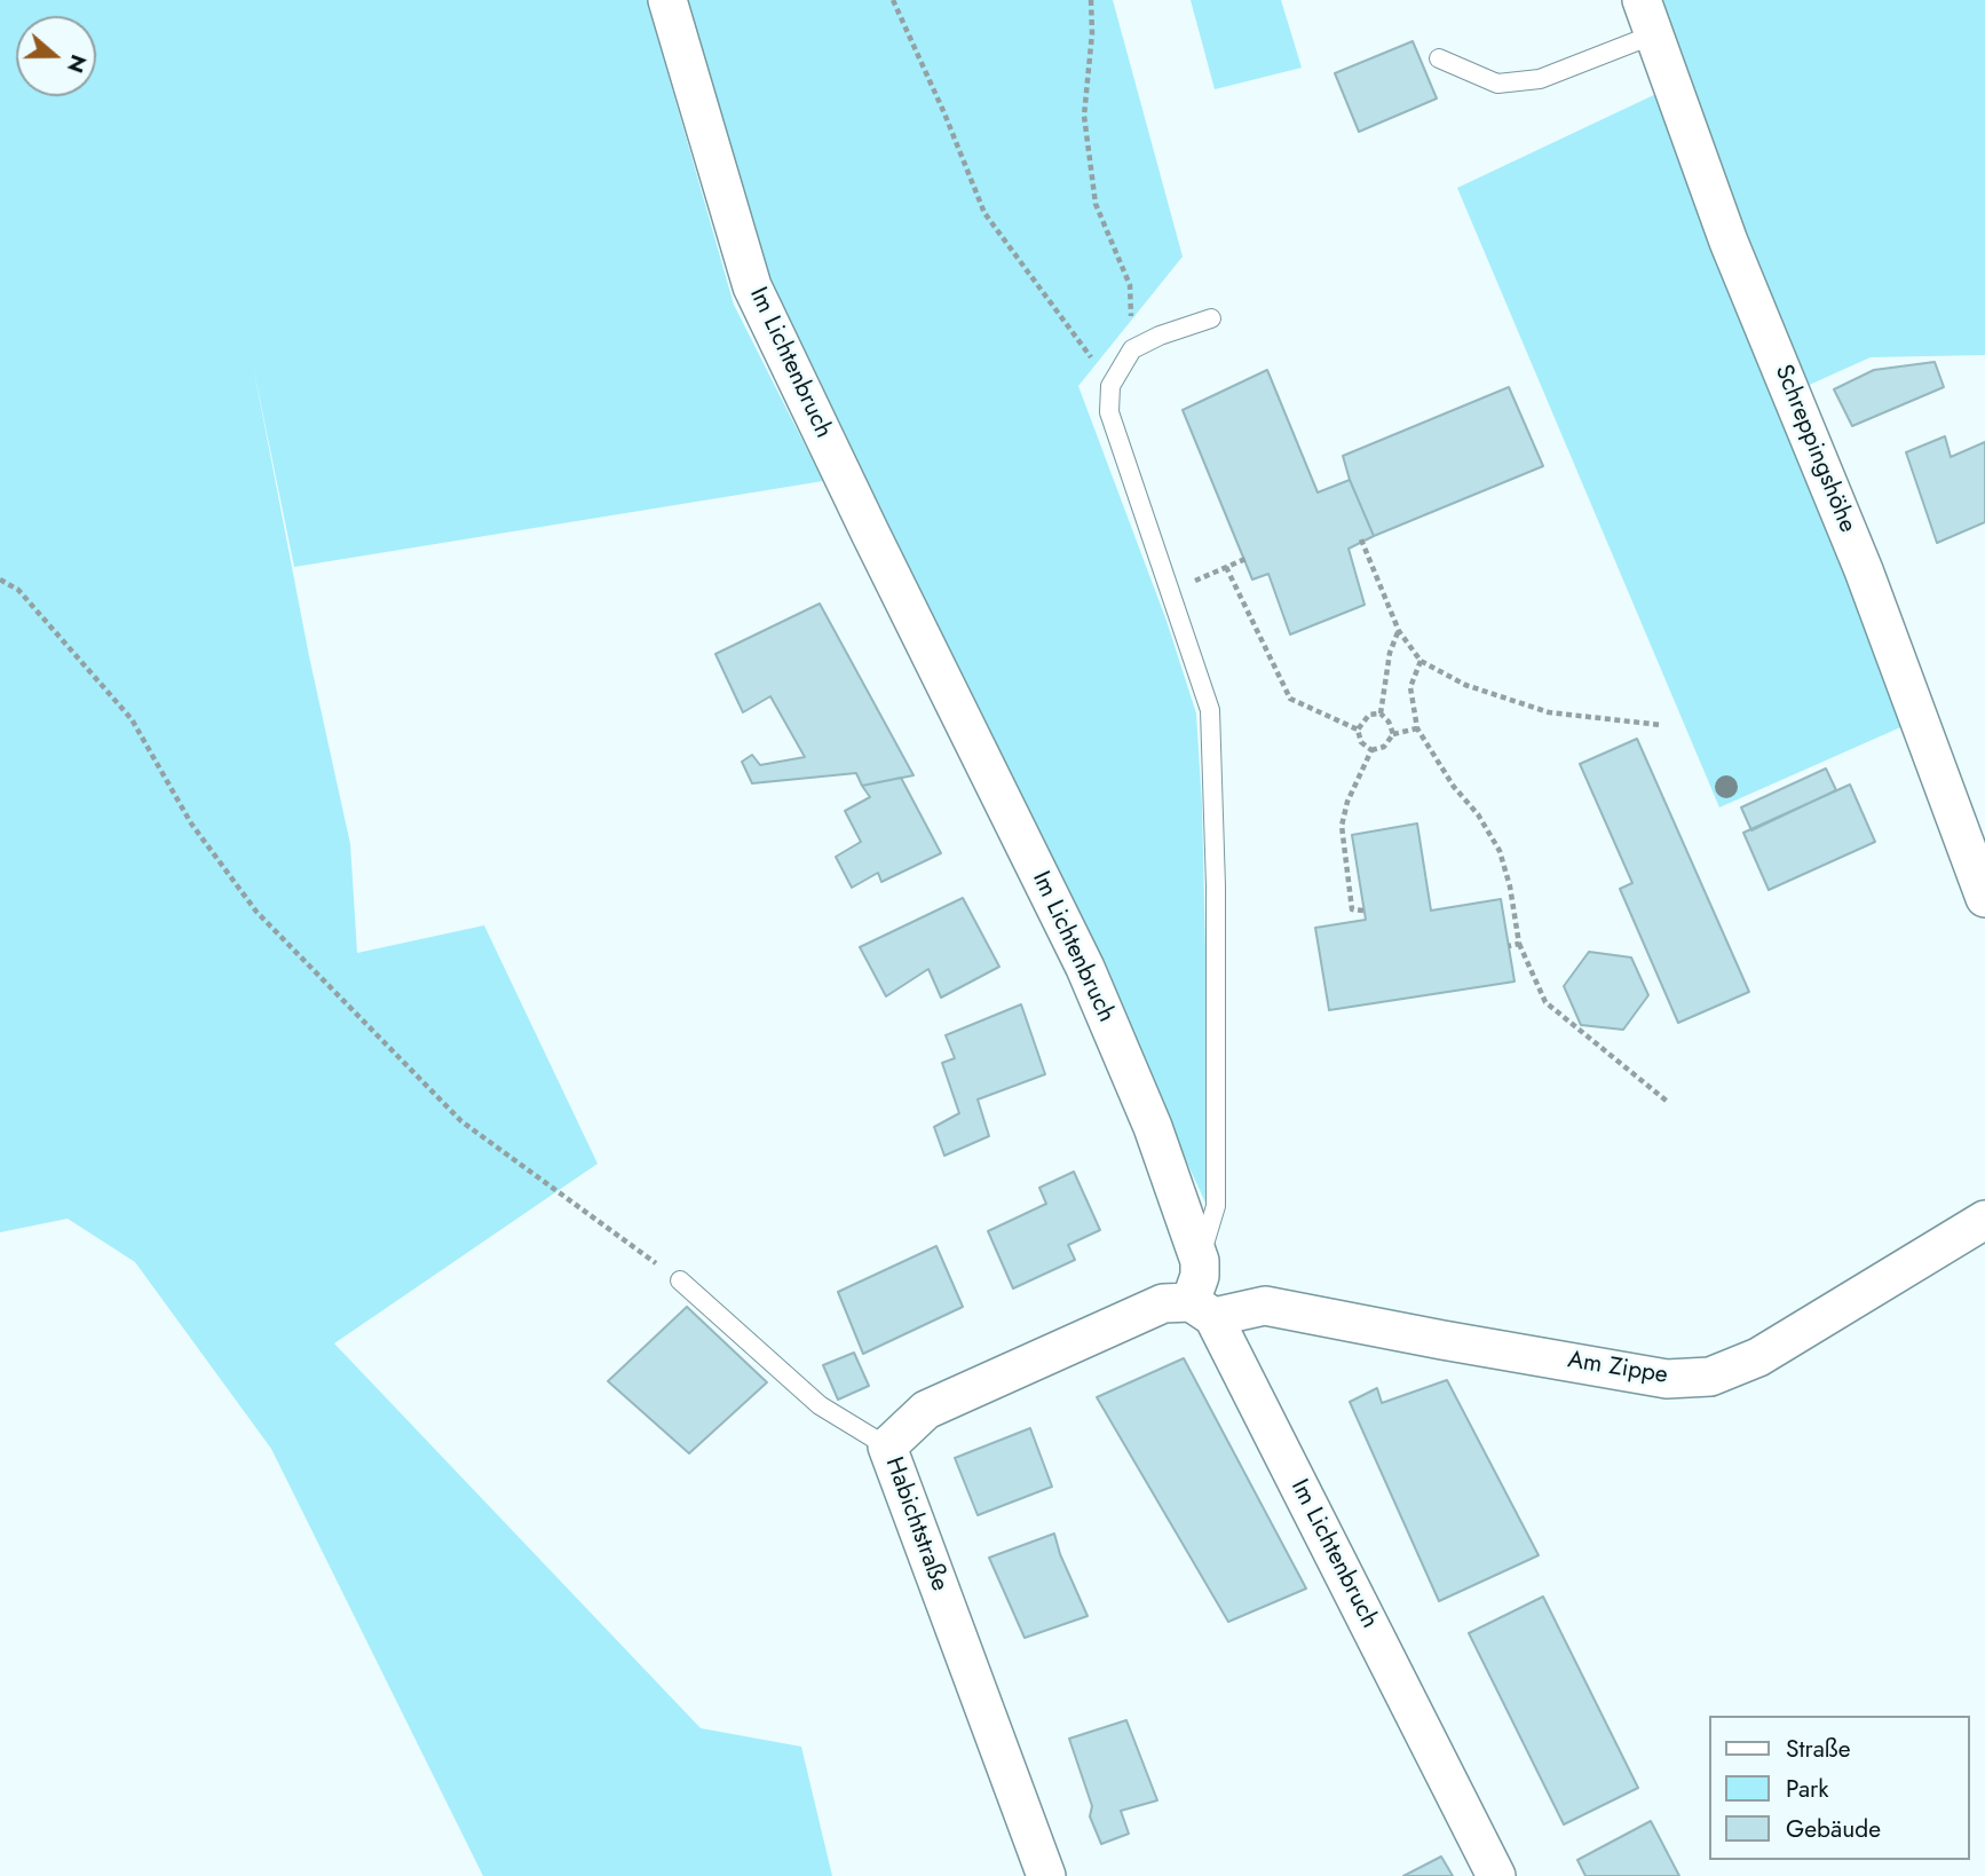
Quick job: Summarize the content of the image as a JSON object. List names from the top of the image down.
{
  "streets": {
    "street": [
      "Im Lichtenbruch",
      "Schreppingshöhe",
      "Am Zippe",
      "Habichtstraße"
    ]
  },
  "crossings": [
    ["Im Lichtenbruch", "Am Zippe"],
    ["Im Lichtenbruch", "Habichtstraße"],
    ["Am Zippe", "Habichtstraße"]
  ],
  "legend": ["Straße", "Park", "Gebäude"],
  "north": "right"
}
